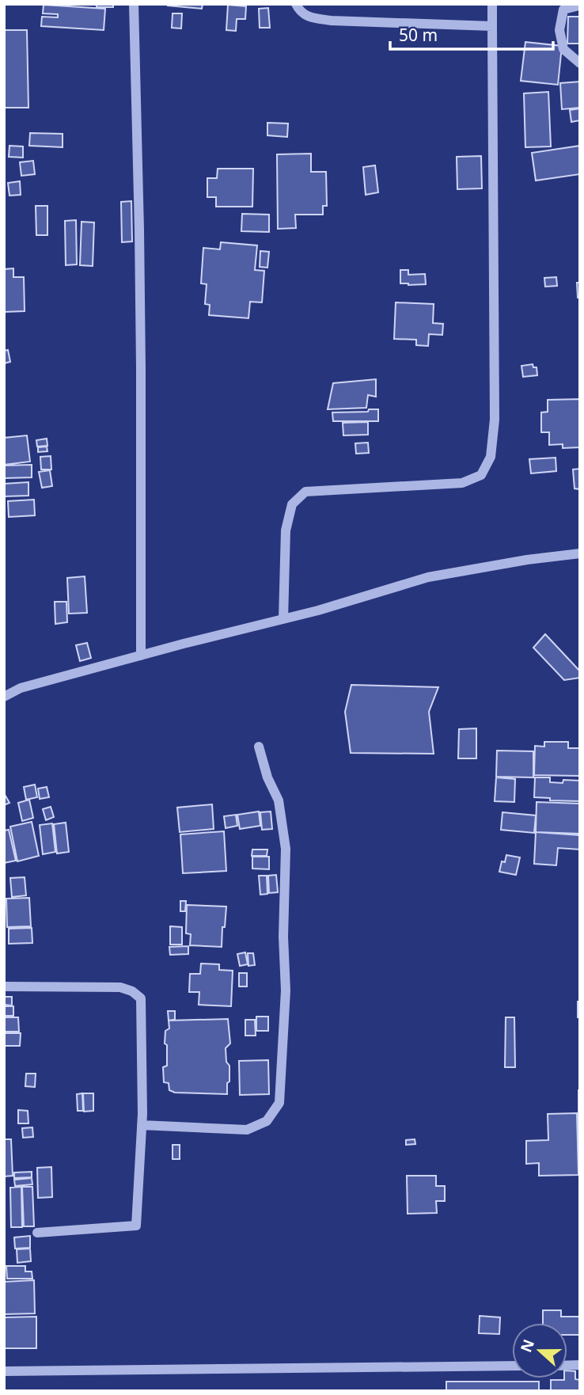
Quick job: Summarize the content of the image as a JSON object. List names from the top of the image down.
{
  "scale_bar": "50 m",
  "north": "left"
}
